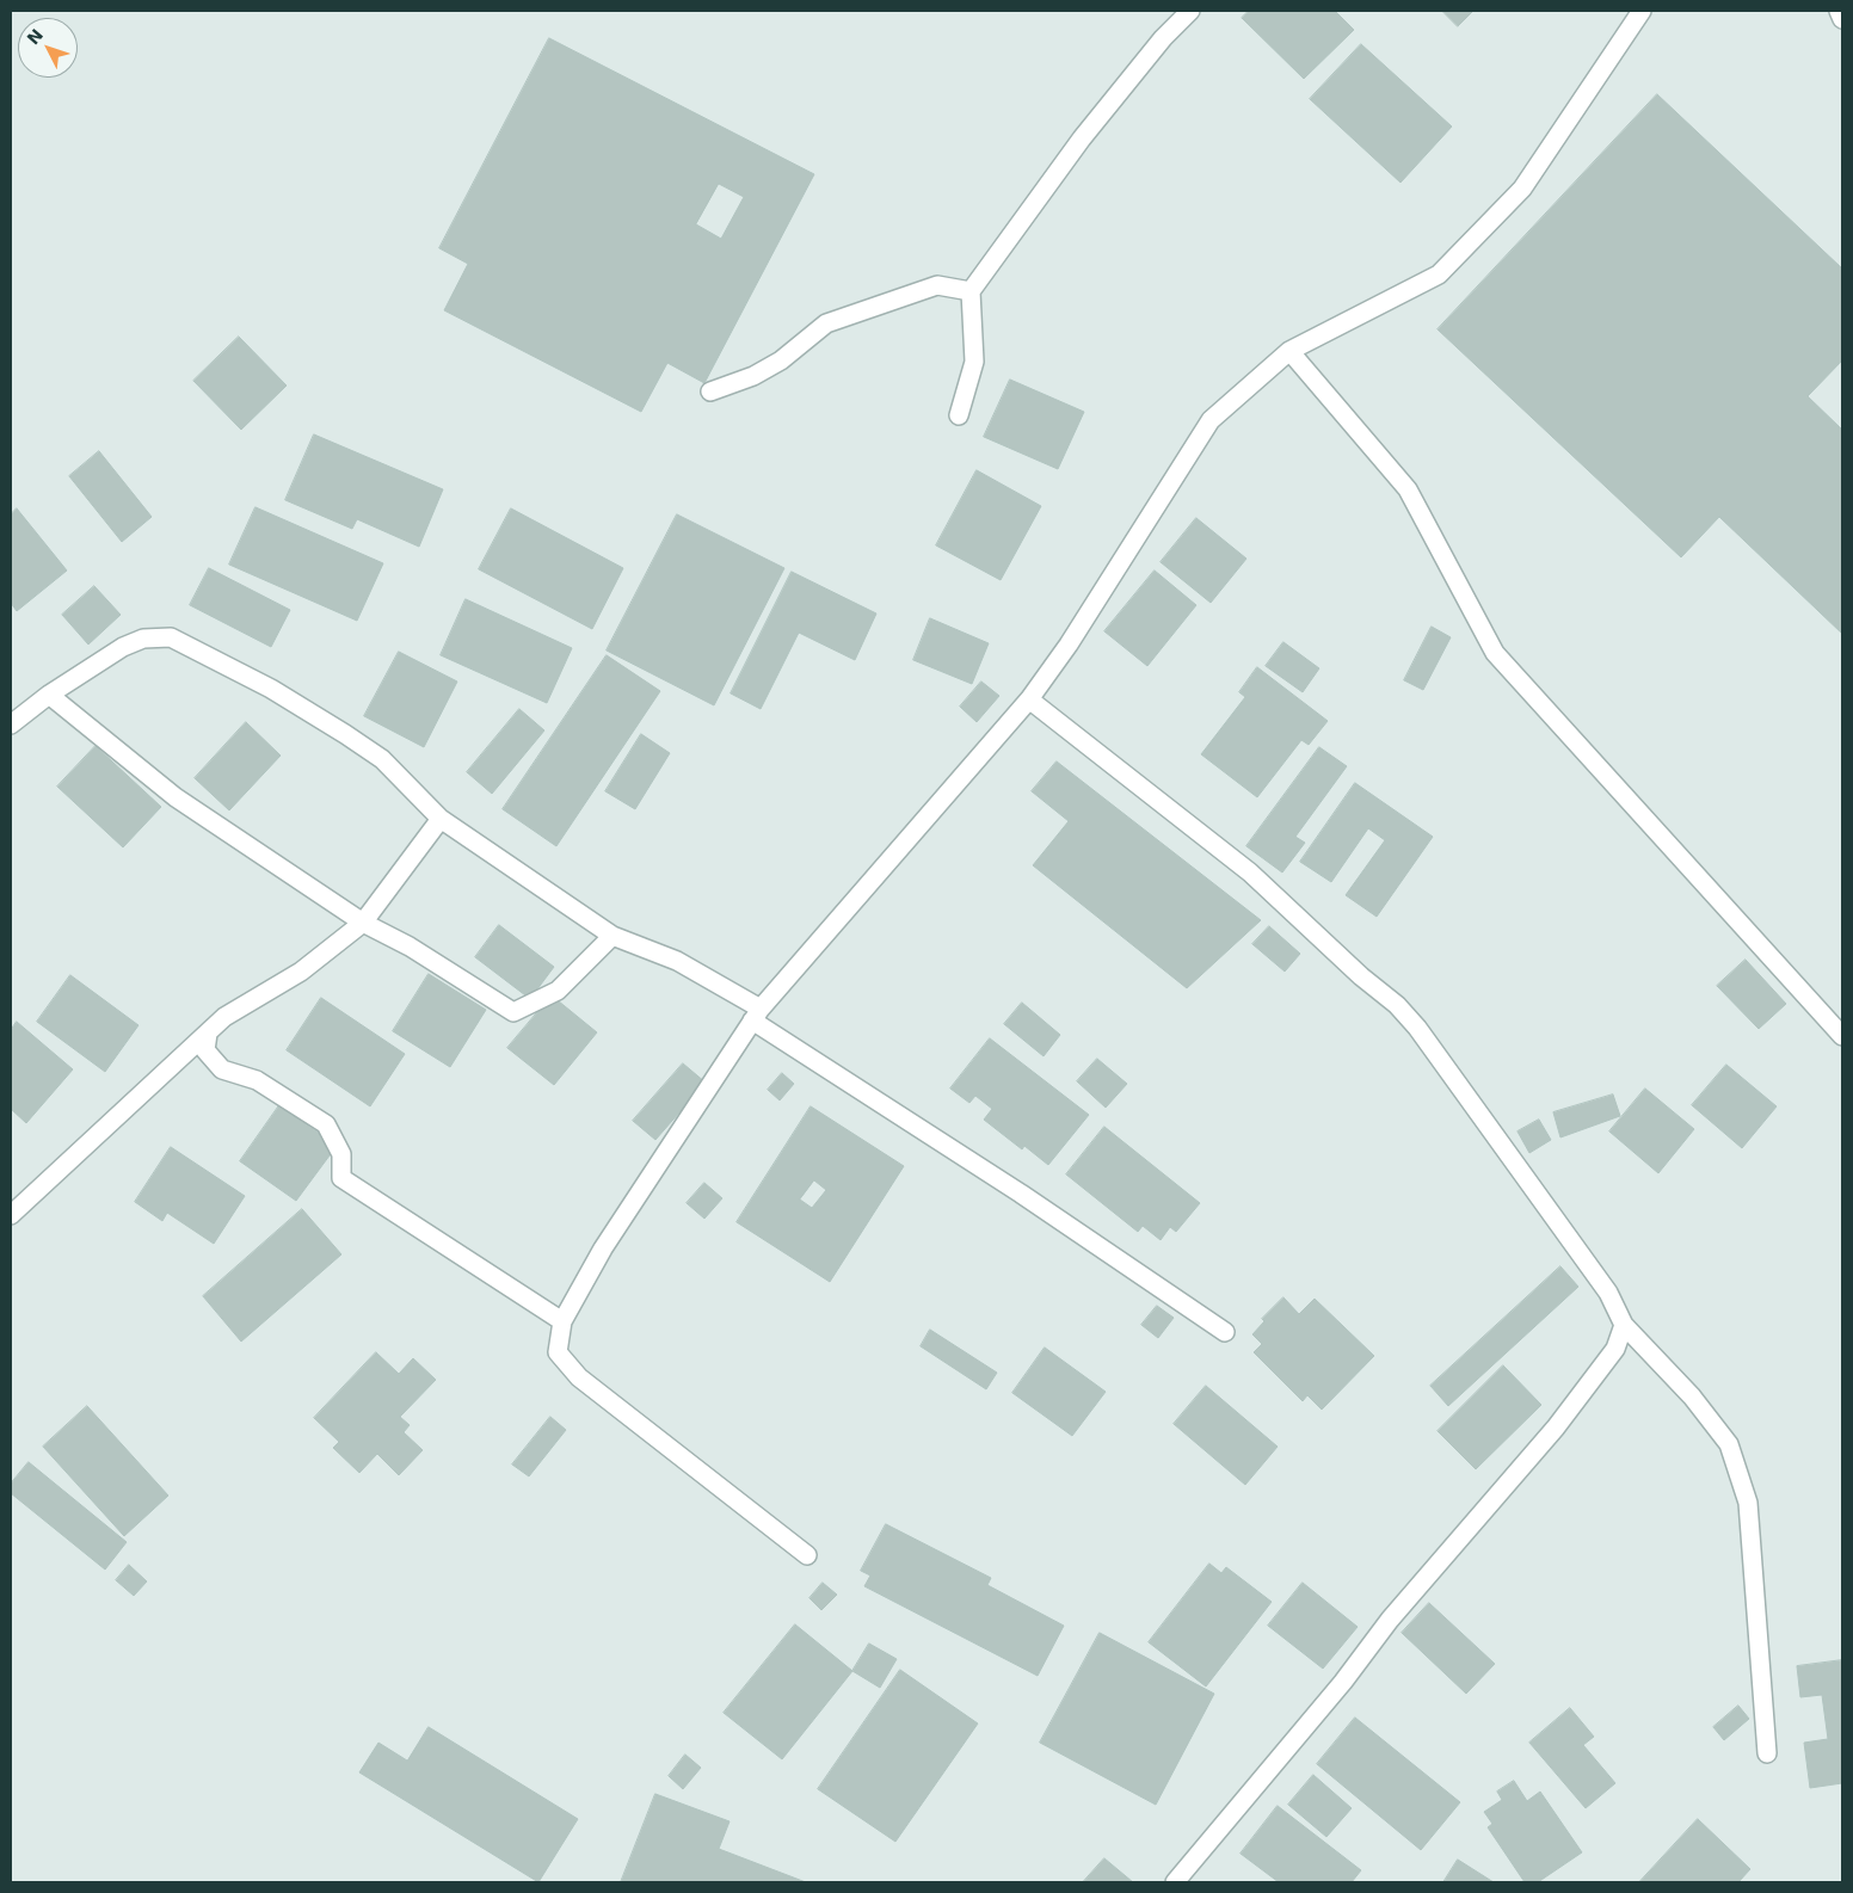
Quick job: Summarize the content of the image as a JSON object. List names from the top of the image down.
{
  "north": "top left"
}
